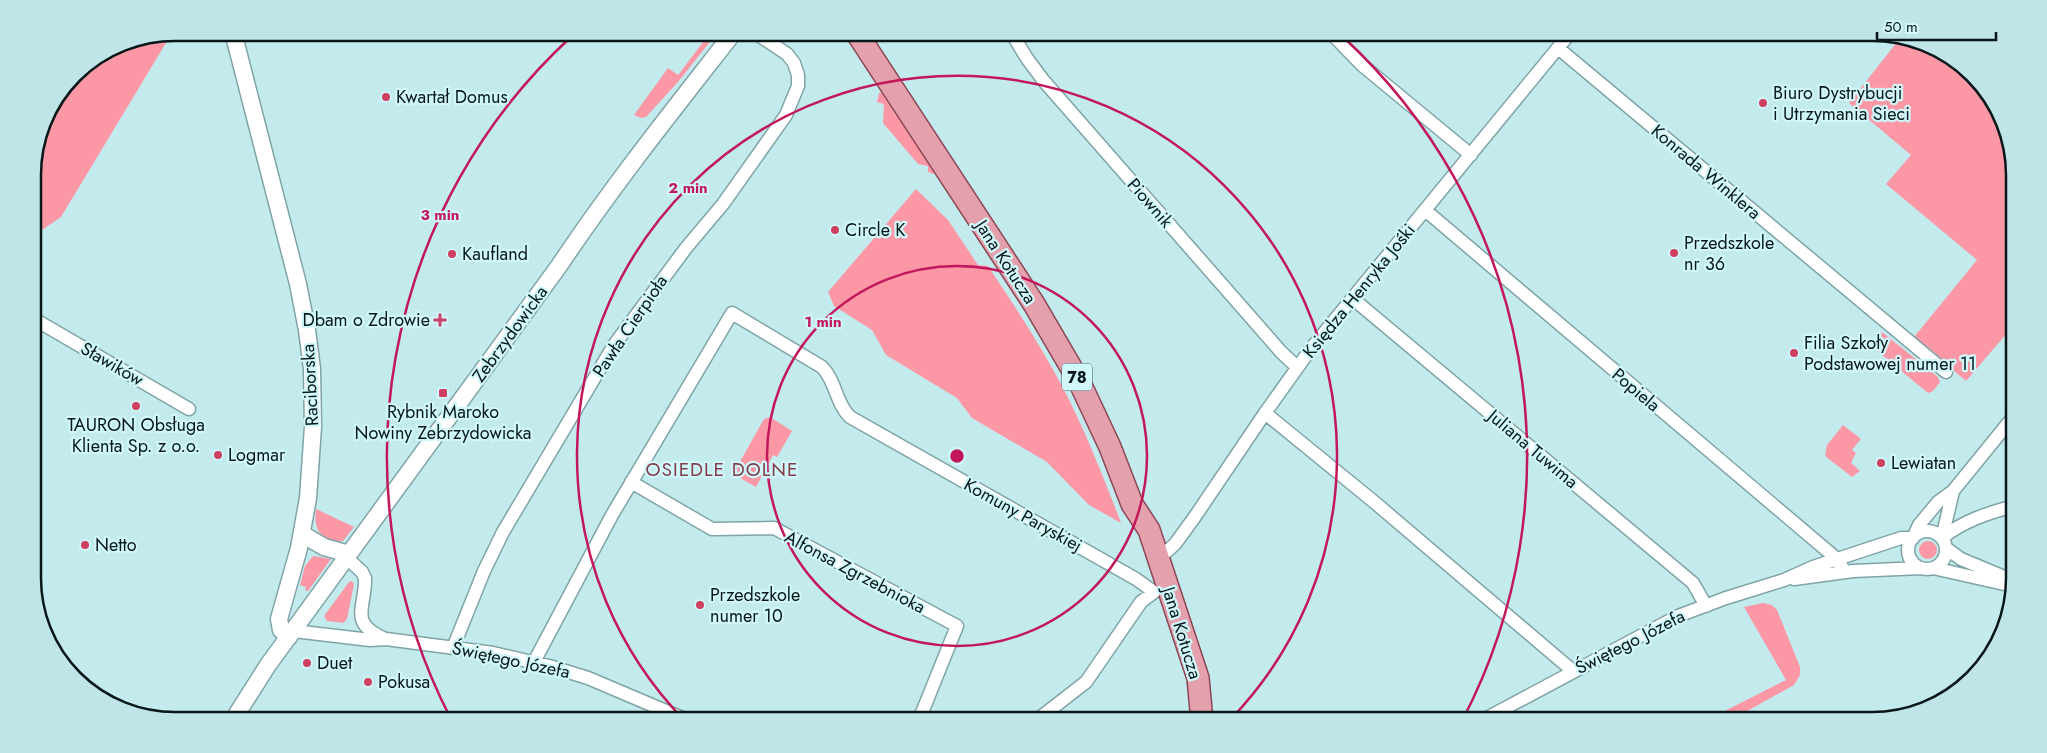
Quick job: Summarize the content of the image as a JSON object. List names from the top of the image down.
{
  "streets": {
    "main road": ["Jana Kotucza", "78"],
    "street": [
      "Konrada Winklera",
      "Piownik",
      "Księdza Henryka Jośki",
      "Pawła Cierpioła",
      "Zebrzydowicka",
      "Sławików",
      "Raciborska",
      "Popiela",
      "Juliana Tuwima",
      "Komuny Paryskiej",
      "Alfonsa Zgrzebnioka",
      "Świętego Józefa"
    ]
  },
  "crossings": [
    ["Konrada Winklera", "Księdza Henryka Jośki"],
    ["Piownik", "Księdza Henryka Jośki"],
    ["Jana Kotucza", "Księdza Henryka Jośki"],
    ["Jana Kotucza", "Komuny Paryskiej"],
    ["Księdza Henryka Jośki", "Popiela"],
    ["Księdza Henryka Jośki", "Juliana Tuwima"],
    ["Pawła Cierpioła", "Świętego Józefa"],
    ["Zebrzydowicka", "Raciborska"],
    ["Zebrzydowicka", "Świętego Józefa"],
    ["Raciborska", "Świętego Józefa"],
    ["Popiela", "Świętego Józefa"],
    ["Juliana Tuwima", "Świętego Józefa"],
    ["Komuny Paryskiej", "Alfonsa Zgrzebnioka"]
  ],
  "districts": ["OSIEDLE DOLNE"],
  "places": {
    "other": [
      "Kwartał Domus",
      "Biuro Dystrybucji i Utrzymania Sieci",
      "Circle K",
      "Przedszkole nr 36",
      "Kaufland",
      "Filia Szkoły Podstawowej numer 11",
      "TAURON Obsługa Klienta Sp. z o.o.",
      "Logmar",
      "Lewiatan",
      "Netto",
      "Przedszkole numer 10",
      "Duet",
      "Pokusa"
    ],
    "health": ["Dbam o Zdrowie"],
    "transit": ["Rybnik Maroko Nowiny Zebrzydowicka"]
  },
  "scale_bar": "50 m",
  "rings": ["2 min", "3 min", "1 min"]
}
